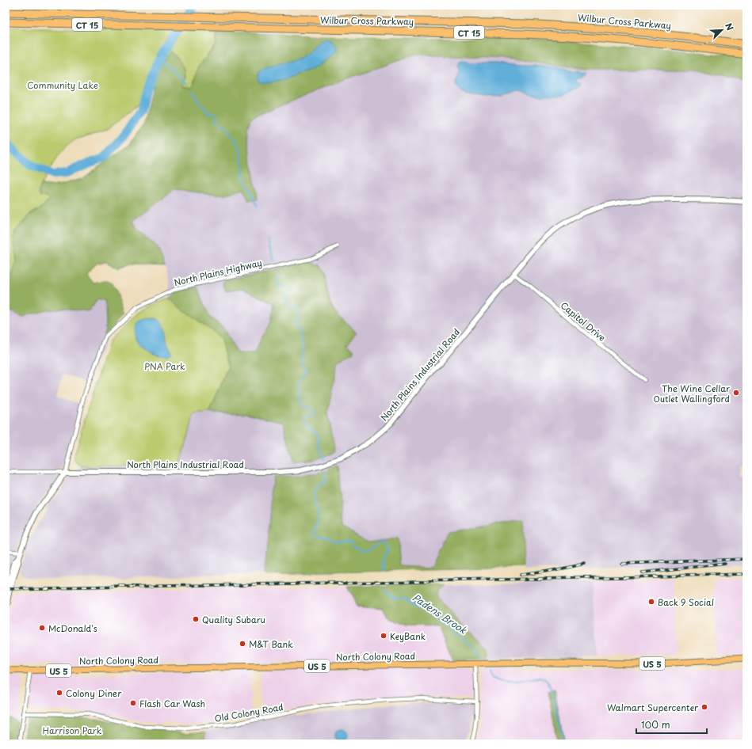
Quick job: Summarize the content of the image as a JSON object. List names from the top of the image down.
{
  "streets": {
    "highway": ["Wilbur Cross Parkway", "CT 15"],
    "main road": ["North Colony Road", "US 5"],
    "street": [
      "North Plains Highway",
      "Capitol Drive",
      "North Plains Industrial Road",
      "Old Colony Road"
    ]
  },
  "crossings": [
    ["North Plains Highway", "North Plains Industrial Road"],
    ["Capitol Drive", "North Plains Industrial Road"]
  ],
  "water": ["Padens Brook"],
  "parks": ["Community Lake", "PNA Park", "Harrison Park"],
  "places": [
    "The Wine Cellar Outlet Wallingford",
    "Back 9 Social",
    "Quality Subaru",
    "McDonald's",
    "KeyBank",
    "M&T Bank",
    "Colony Diner",
    "Flash Car Wash",
    "Walmart Supercenter"
  ],
  "scale_bar": "100 m",
  "north": "top right"
}
